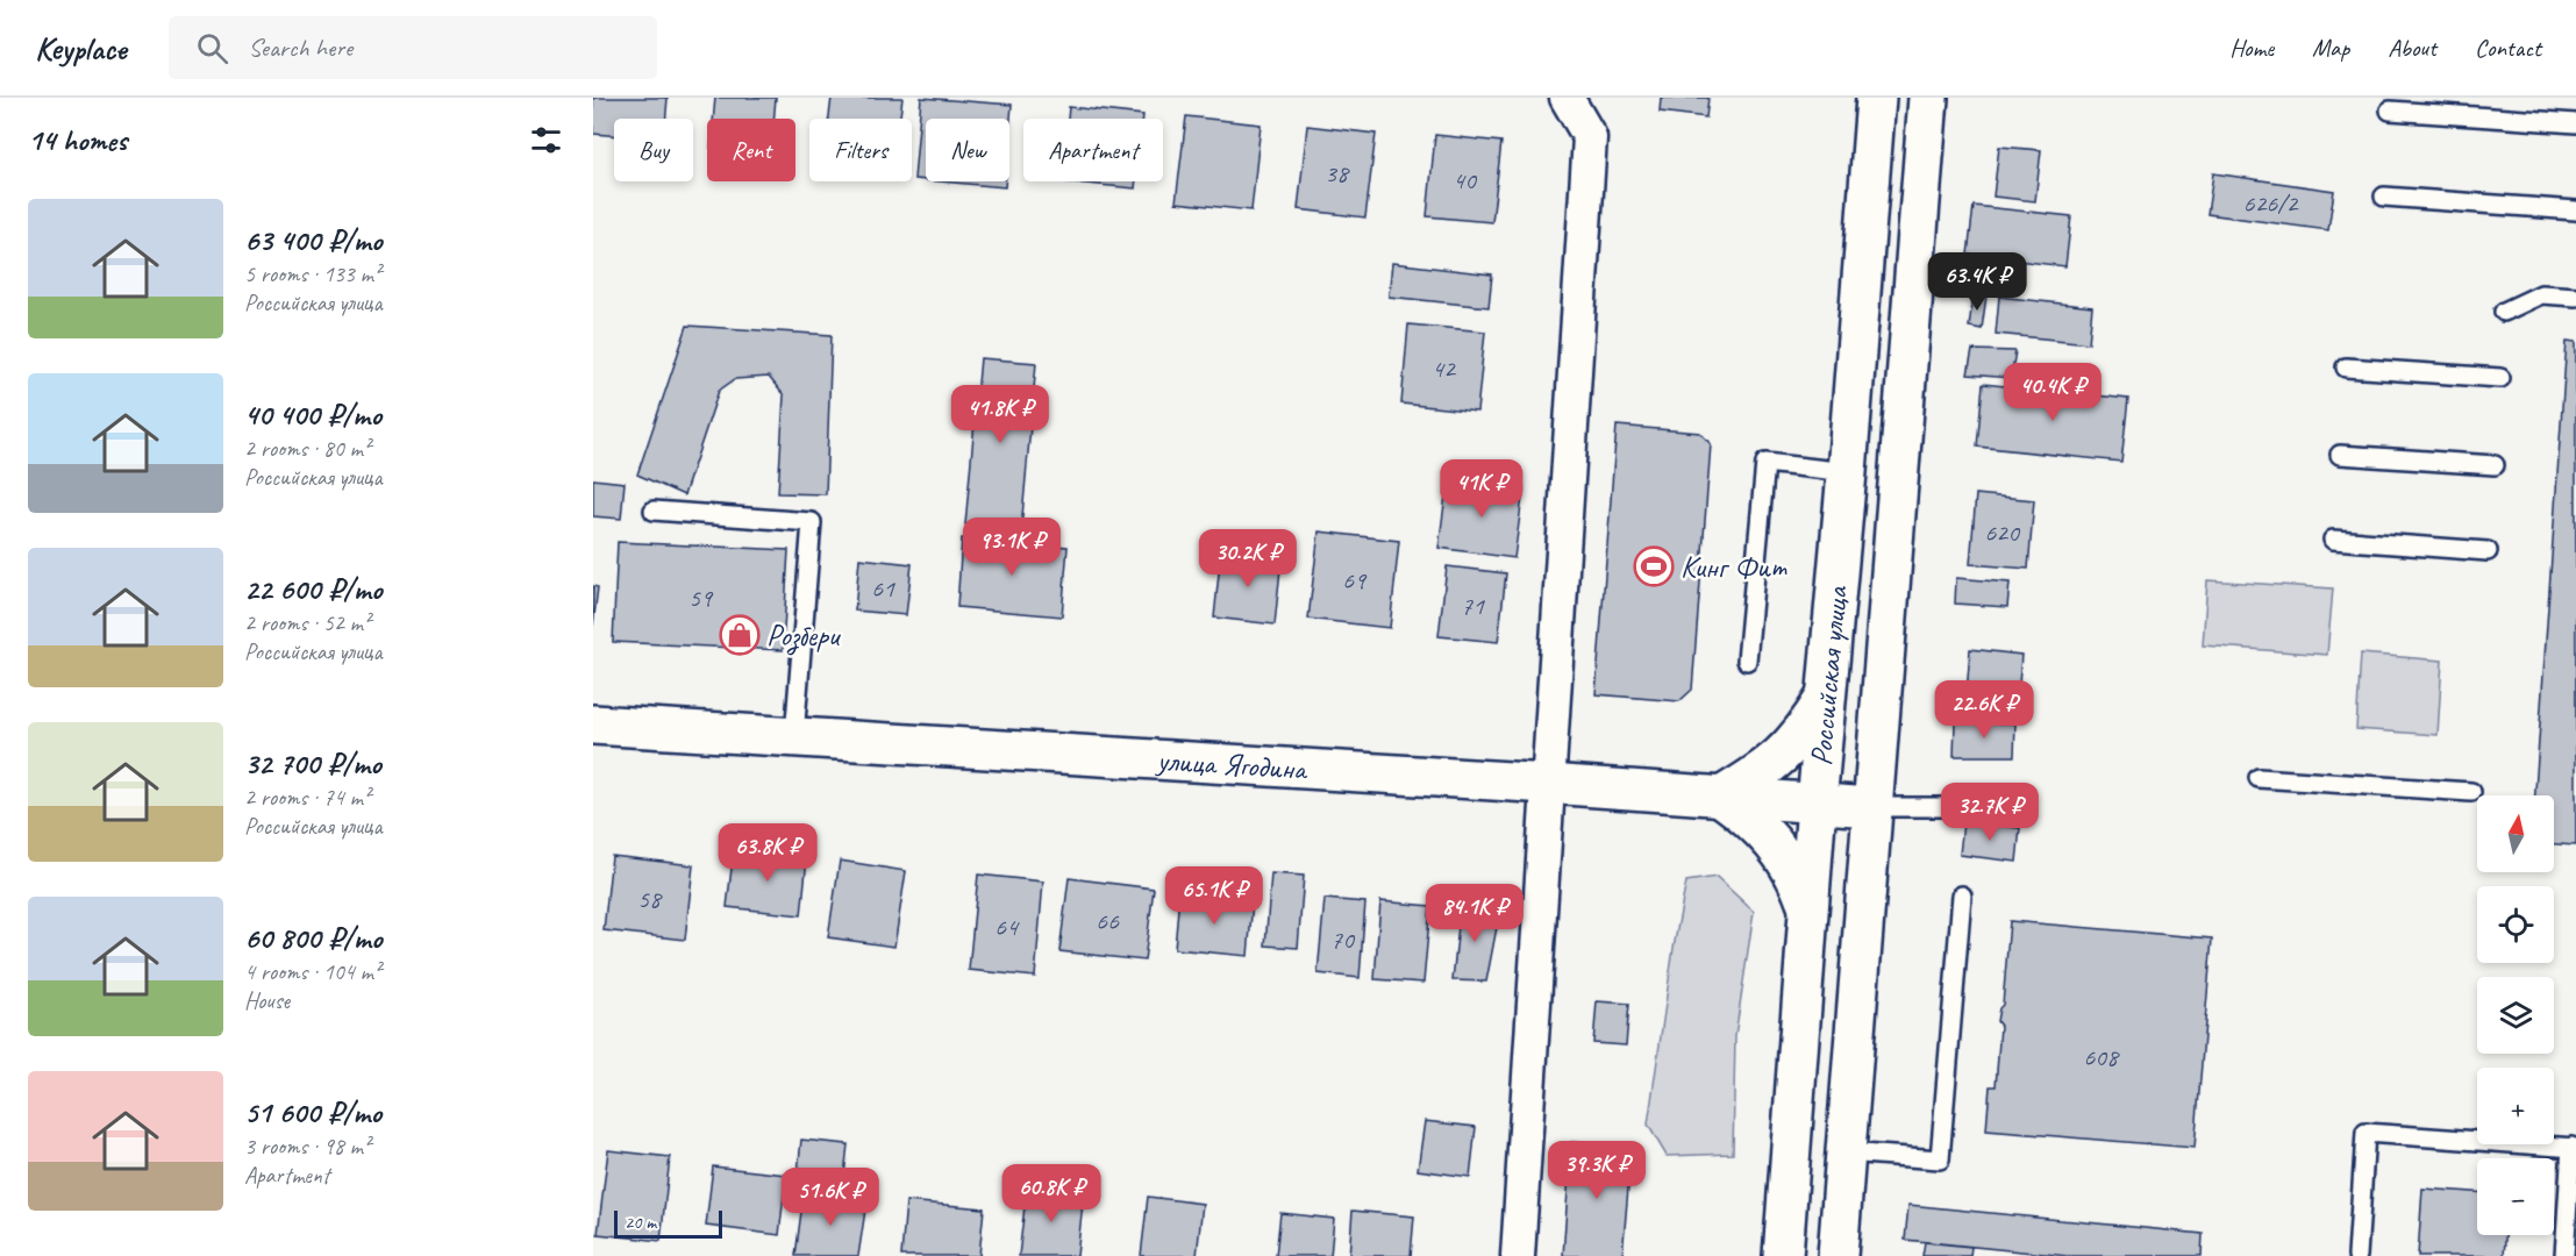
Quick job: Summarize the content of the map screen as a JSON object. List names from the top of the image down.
{
  "streets": {
    "main road": ["Российская улица", "улица Ягодина"]
  },
  "crossings": [
    ["Российская улица", "улица Ягодина"]
  ],
  "places": {
    "sports": ["Кинг Фит"],
    "shop": ["Розбери"]
  },
  "house_numbers": [
    "38",
    "40",
    "626/2",
    "42",
    "620",
    "69",
    "61",
    "59",
    "71",
    "58",
    "66",
    "64",
    "70",
    "608"
  ],
  "scale_bar": "20 m",
  "north": "top",
  "page": {
    "header": "Keyplace",
    "search": "Search here",
    "nav": [
      "Home",
      "Map",
      "About",
      "Contact"
    ],
    "heading": "14 homes",
    "chip": [
      "Buy",
      "Rent",
      "Filters",
      "New",
      "Apartment"
    ],
    "list": [
      {
        "name": "63 400 ₽/mo",
        "note": "5 rooms · 133 m² · Российская улица"
      },
      {
        "name": "40 400 ₽/mo",
        "note": "2 rooms · 80 m² · Российская улица"
      },
      {
        "name": "22 600 ₽/mo",
        "note": "2 rooms · 52 m² · Российская улица"
      },
      {
        "name": "32 700 ₽/mo",
        "note": "2 rooms · 74 m² · Российская улица"
      },
      {
        "name": "60 800 ₽/mo",
        "note": "4 rooms · 104 m² · House"
      },
      {
        "name": "51 600 ₽/mo",
        "note": "3 rooms · 98 m² · Apartment"
      }
    ],
    "price": [
      "63.4K ₽",
      "40.4K ₽",
      "41.8K ₽",
      "41K ₽",
      "93.1K ₽",
      "30.2K ₽",
      "22.6K ₽",
      "32.7K ₽",
      "63.8K ₽",
      "65.1K ₽",
      "84.1K ₽",
      "39.3K ₽",
      "60.8K ₽",
      "51.6K ₽"
    ],
    "map_buttons": ["+", "−"],
    "scale": "20 m"
  }
}
